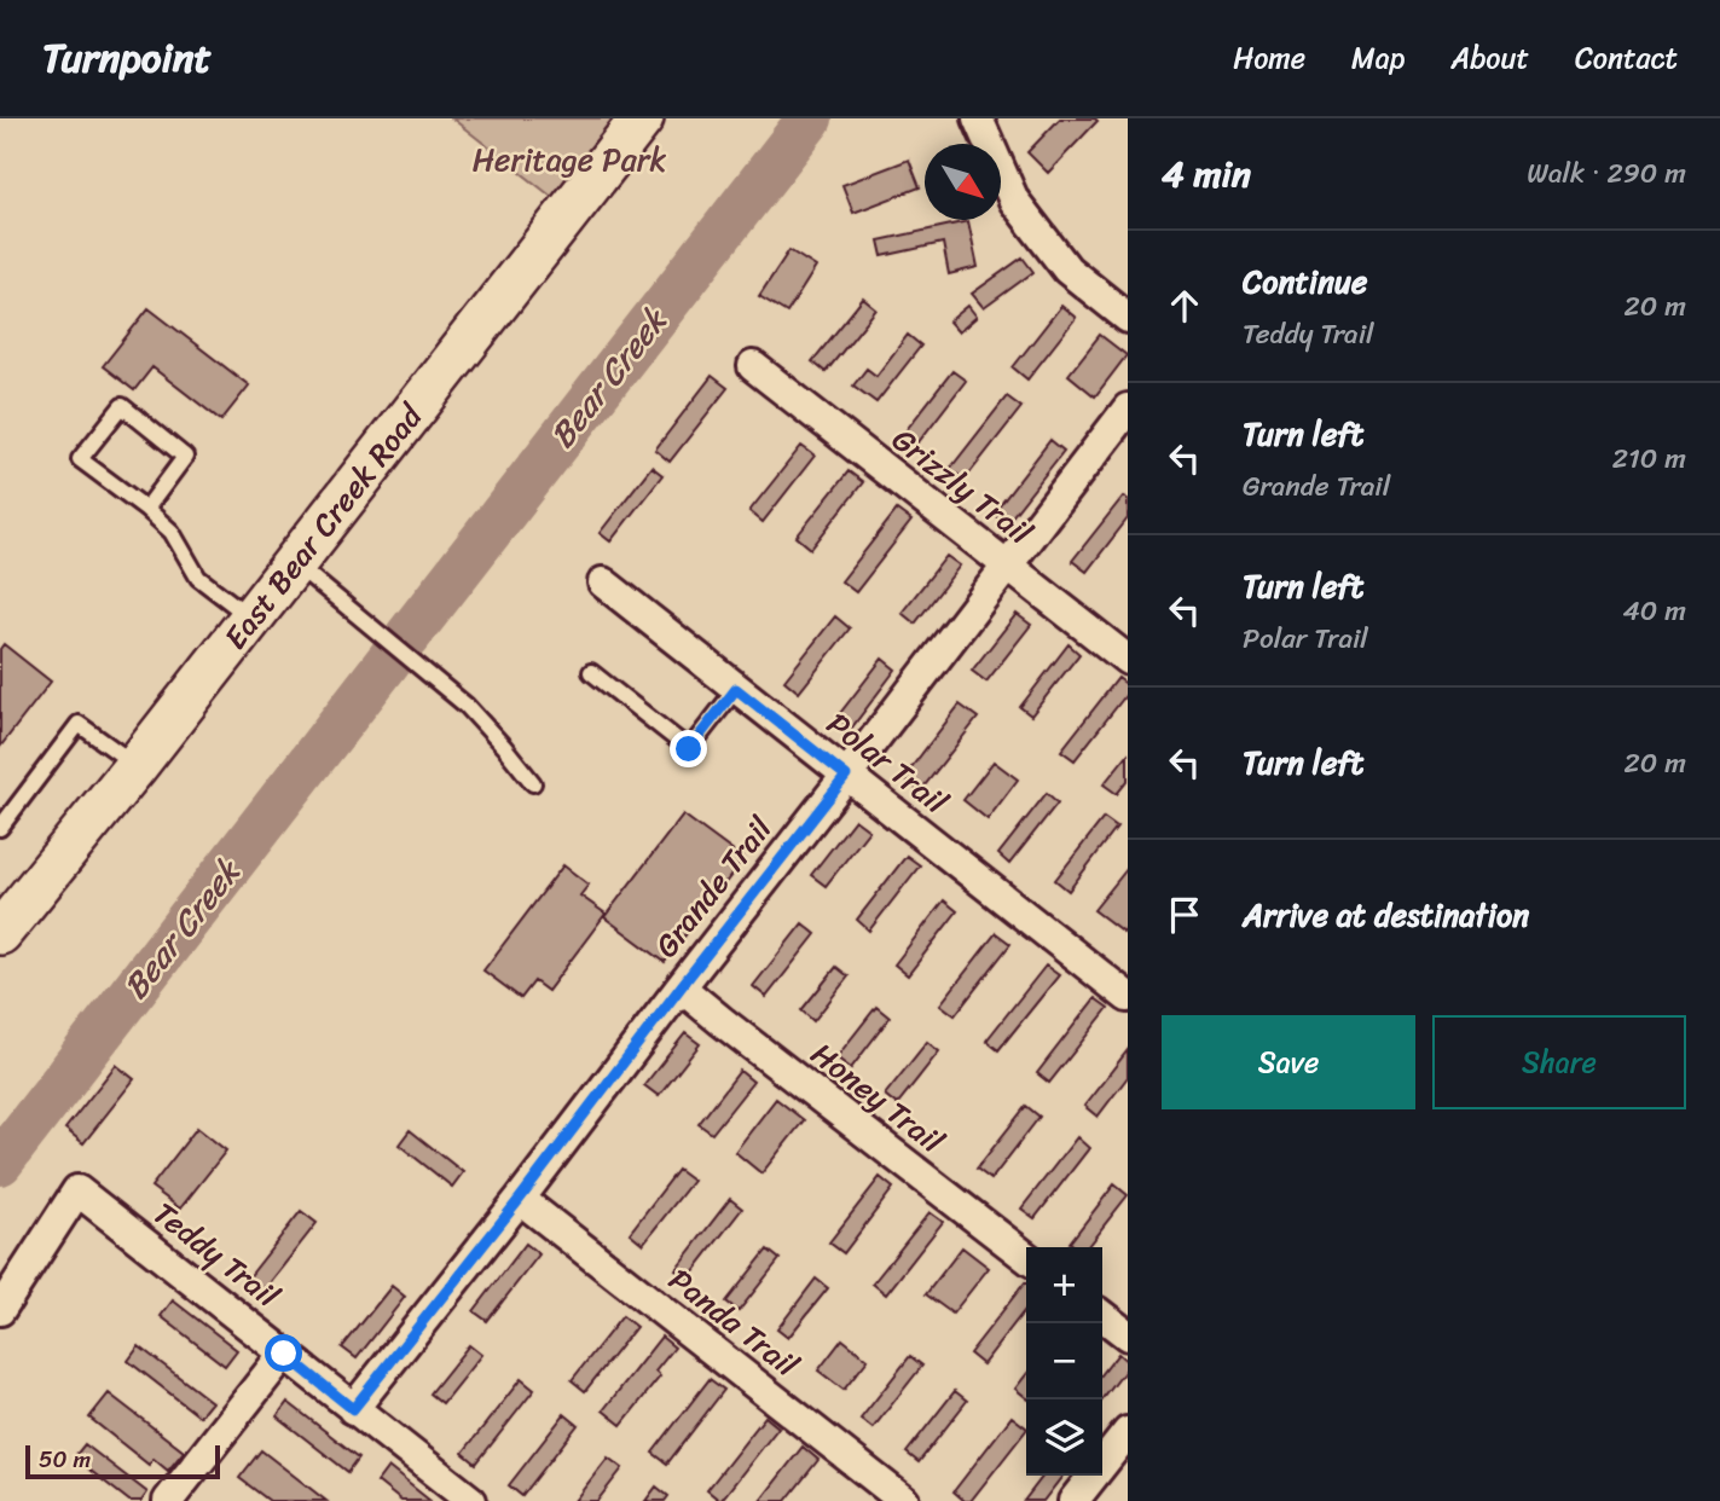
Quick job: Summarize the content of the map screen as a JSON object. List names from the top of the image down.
{
  "streets": {
    "main road": ["East Bear Creek Road"],
    "street": [
      "Grizzly Trail",
      "Polar Trail",
      "Grande Trail",
      "Honey Trail",
      "Teddy Trail",
      "Panda Trail"
    ]
  },
  "crossings": [
    ["Grizzly Trail", "Grande Trail"],
    ["Polar Trail", "Grande Trail"],
    ["Grande Trail", "Honey Trail"],
    ["Grande Trail", "Teddy Trail"],
    ["Grande Trail", "Panda Trail"]
  ],
  "water": ["Bear Creek"],
  "parks": ["Heritage Park"],
  "scale_bar": "50 m",
  "north": "bottom right",
  "page": {
    "header": "Turnpoint",
    "nav": [
      "Home",
      "Map",
      "About",
      "Contact"
    ],
    "heading": ["4 min", "Walk · 290 m"],
    "list": [
      ["Continue", "Teddy Trail", "20 m"],
      ["Turn left", "Grande Trail", "210 m"],
      ["Turn left", "Polar Trail", "40 m"],
      ["Turn left", "20 m"],
      "Arrive at destination"
    ],
    "buttons": ["Save", "Share"],
    "map_buttons": ["+", "−"],
    "scale": "50 m"
  }
}
